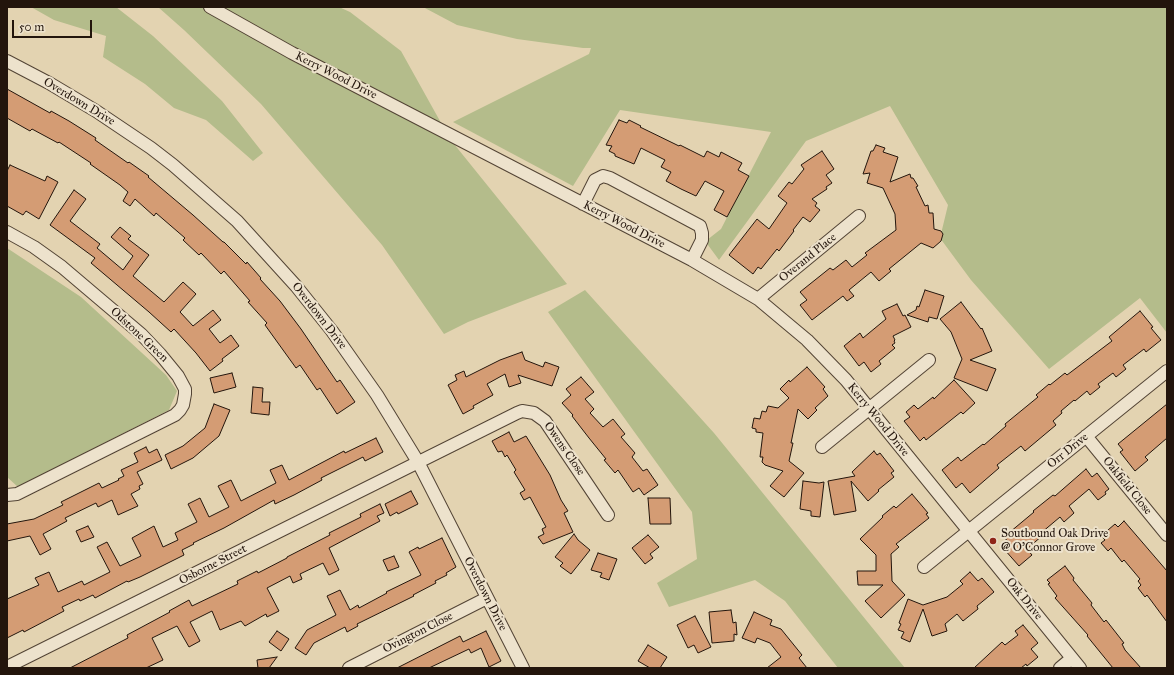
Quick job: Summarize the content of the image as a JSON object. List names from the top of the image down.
{
  "streets": {
    "street": [
      "Kerry Wood Drive",
      "Overdown Drive",
      "Overand Place",
      "Odstone Green",
      "Owens Close",
      "Orr Drive",
      "Oakfield Close",
      "Osborne Street",
      "Oak Drive",
      "Ovington Close"
    ]
  },
  "crossings": [
    ["Kerry Wood Drive", "Overand Place"],
    ["Kerry Wood Drive", "Orr Drive"],
    ["Kerry Wood Drive", "Oak Drive"],
    ["Overdown Drive", "Owens Close"],
    ["Overdown Drive", "Osborne Street"],
    ["Overdown Drive", "Ovington Close"],
    ["Owens Close", "Osborne Street"],
    ["Orr Drive", "Oakfield Close"],
    ["Orr Drive", "Oak Drive"]
  ],
  "places": ["Soutbound Oak Drive @ O'Connor Grove"],
  "scale_bar": "50 m"
}
